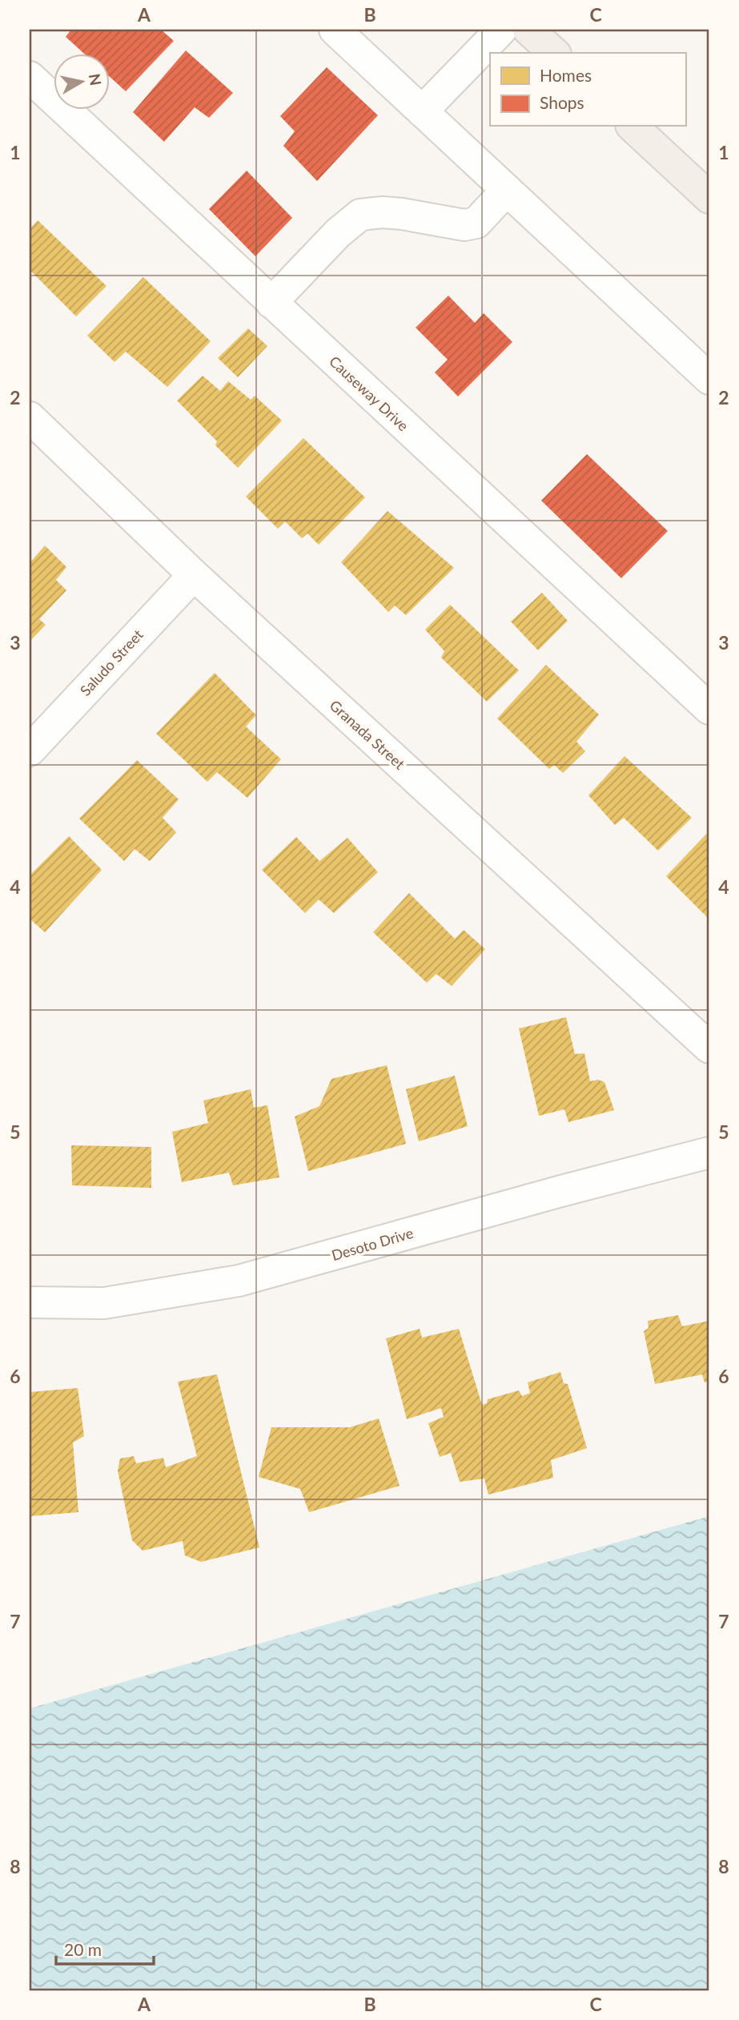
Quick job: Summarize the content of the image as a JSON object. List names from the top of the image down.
{
  "streets": {
    "street": [
      "Causeway Drive",
      "Saludo Street",
      "Granada Street",
      "Desoto Drive"
    ]
  },
  "crossings": [
    ["Saludo Street", "Granada Street"]
  ],
  "legend": ["Homes", "Shops"],
  "scale_bar": "20 m",
  "north": "right",
  "grid": {
    "columns": ["A", "B", "C"],
    "rows": [
      "1",
      "2",
      "3",
      "4",
      "5",
      "6",
      "7",
      "8"
    ]
  }
}
